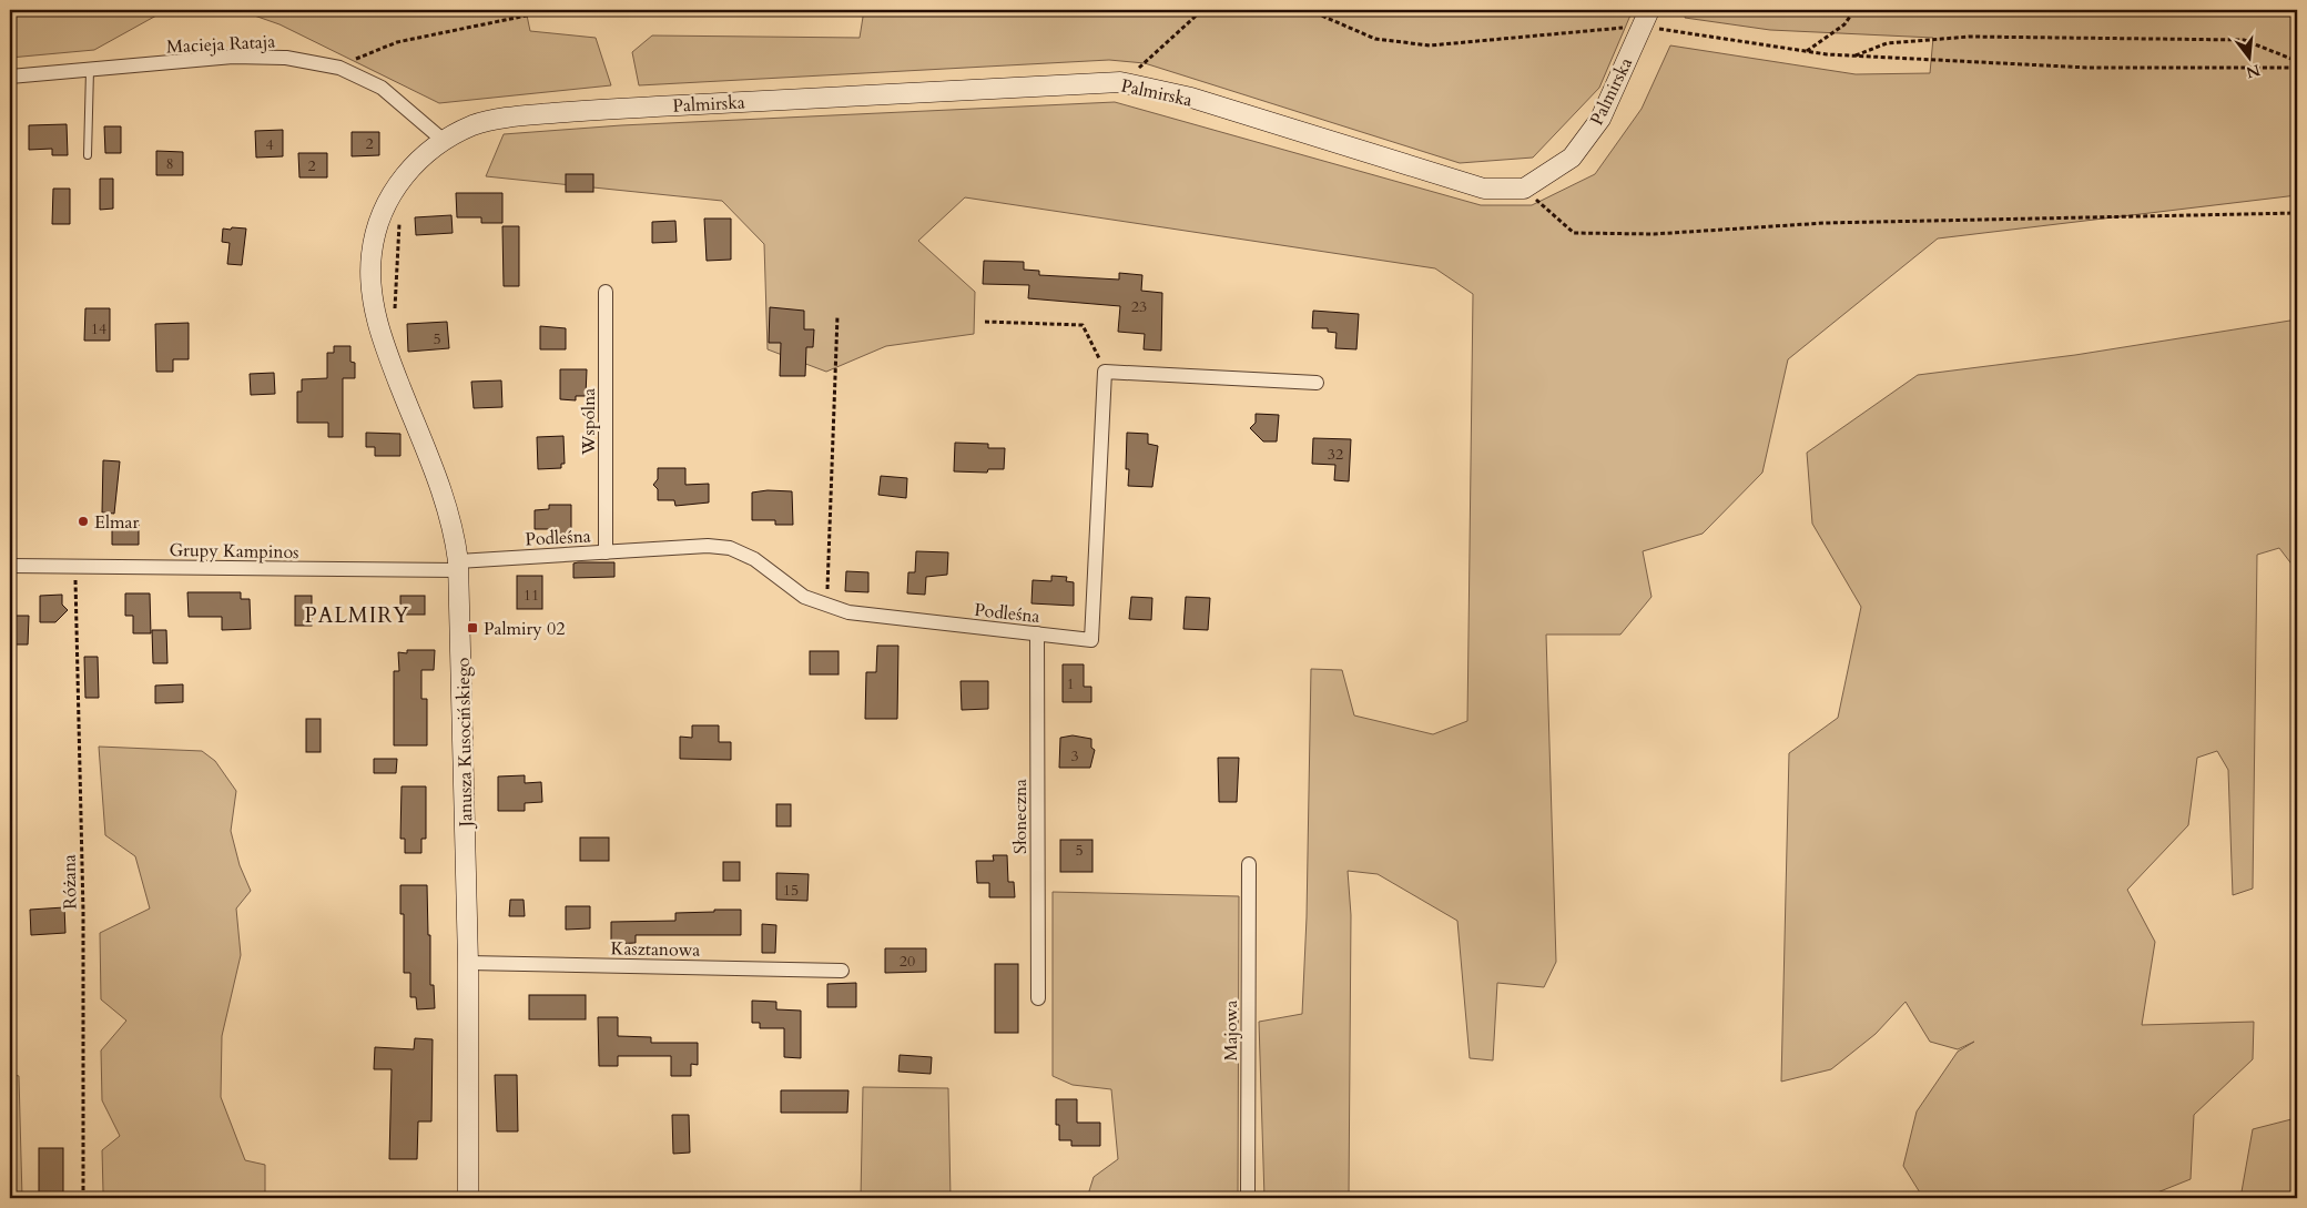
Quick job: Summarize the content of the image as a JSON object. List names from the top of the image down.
{
  "streets": {
    "street": [
      "Macieja Rataja",
      "Palmirska",
      "Wspólna",
      "Podleśna",
      "Grupy Kampinos",
      "Janusza Kusocińskiego",
      "Słoneczna",
      "Kasztanowa",
      "Majowa"
    ],
    "path": ["Różana"]
  },
  "crossings": [
    ["Macieja Rataja", "Janusza Kusocińskiego"],
    ["Palmirska", "Janusza Kusocińskiego"],
    ["Wspólna", "Podleśna"],
    ["Podleśna", "Grupy Kampinos"],
    ["Podleśna", "Janusza Kusocińskiego"],
    ["Podleśna", "Słoneczna"],
    ["Grupy Kampinos", "Janusza Kusocińskiego"],
    ["Grupy Kampinos", "Różana"],
    ["Janusza Kusocińskiego", "Kasztanowa"]
  ],
  "districts": ["PALMIRY"],
  "places": {
    "other": ["Elmar"],
    "transit": ["Palmiry 02"]
  },
  "house_numbers": [
    "2",
    "4",
    "8",
    "2",
    "23",
    "14",
    "5",
    "32",
    "11",
    "1",
    "3",
    "5",
    "15",
    "20"
  ],
  "north": "bottom"
}
